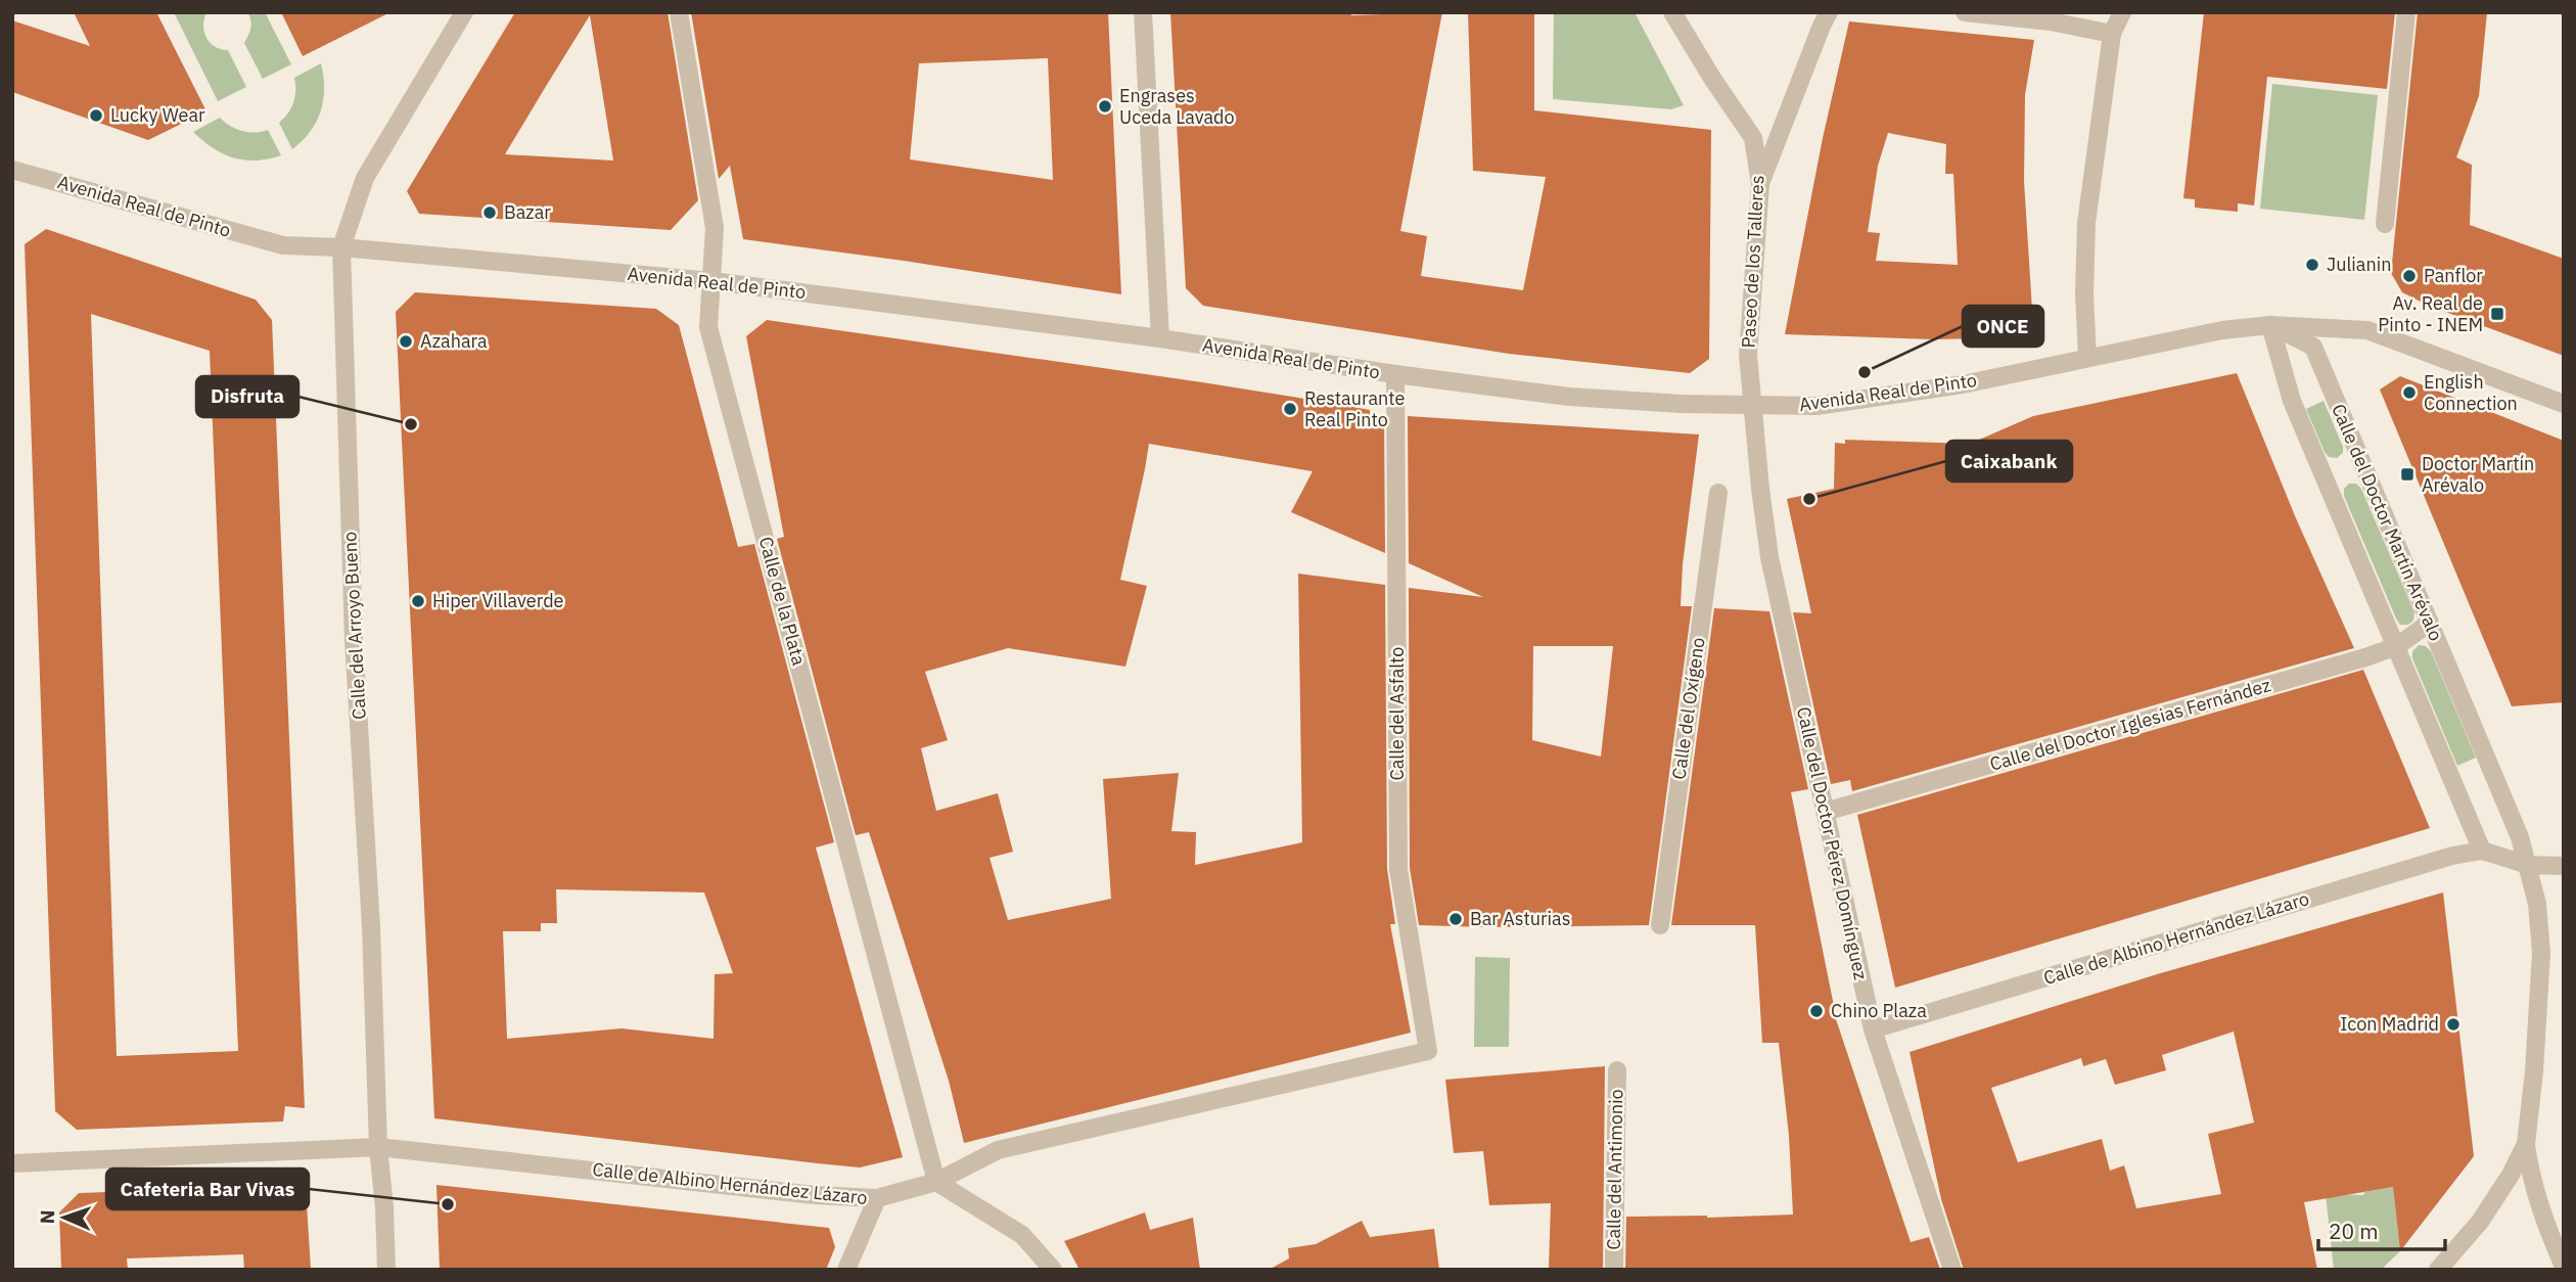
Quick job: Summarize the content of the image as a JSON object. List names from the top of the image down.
{
  "streets": {
    "street": [
      "Avenida Real de Pinto",
      "Paseo de los Talleres",
      "Calle del Doctor Martín Arévalo",
      "Calle de la Plata",
      "Calle del Arroyo Bueno",
      "Calle del Oxígeno",
      "Calle del Asfalto",
      "Calle del Doctor Iglesias Fernández",
      "Calle del Doctor Pérez Domínguez",
      "Calle de Albino Hernández Lázaro",
      "Calle del Antimonio"
    ]
  },
  "crossings": [
    ["Avenida Real de Pinto", "Paseo de los Talleres"],
    ["Avenida Real de Pinto", "Calle del Doctor Martín Arévalo"],
    ["Avenida Real de Pinto", "Calle de la Plata"],
    ["Avenida Real de Pinto", "Calle del Arroyo Bueno"],
    ["Avenida Real de Pinto", "Calle del Asfalto"],
    ["Avenida Real de Pinto", "Calle del Doctor Pérez Domínguez"],
    ["Paseo de los Talleres", "Calle del Doctor Pérez Domínguez"],
    ["Calle del Doctor Martín Arévalo", "Calle del Doctor Iglesias Fernández"],
    ["Calle de la Plata", "Calle de Albino Hernández Lázaro"],
    ["Calle del Arroyo Bueno", "Calle de Albino Hernández Lázaro"],
    ["Calle del Asfalto", "Calle de Albino Hernández Lázaro"],
    ["Calle del Doctor Iglesias Fernández", "Calle del Doctor Pérez Domínguez"],
    ["Calle del Doctor Pérez Domínguez", "Calle de Albino Hernández Lázaro"]
  ],
  "places": {
    "other": [
      "Engrases Uceda Lavado",
      "Lucky Wear",
      "Bazar",
      "Julianin",
      "Panflor",
      "Azahara",
      "ONCE",
      "English Connection",
      "Restaurante Real Pinto",
      "Disfruta",
      "Caixabank",
      "Hiper Villaverde",
      "Bar Asturias",
      "Chino Plaza",
      "Icon Madrid",
      "Cafeteria Bar Vivas"
    ],
    "transit": ["Av. Real de Pinto - INEM", "Doctor Martín Arévalo"]
  },
  "scale_bar": "20 m",
  "north": "left"
}
